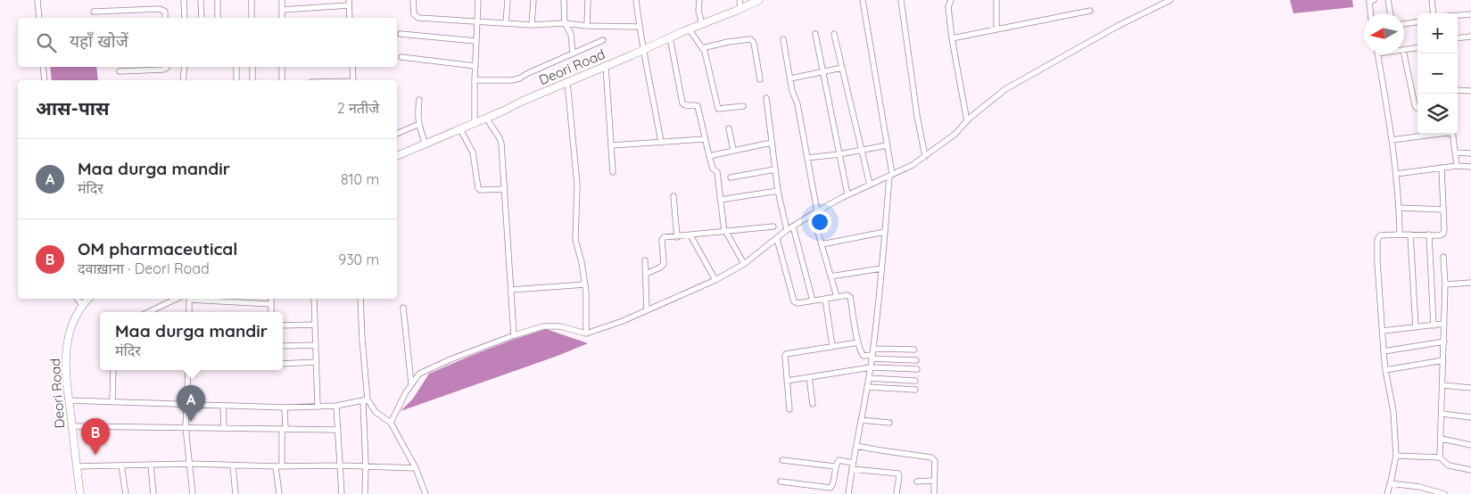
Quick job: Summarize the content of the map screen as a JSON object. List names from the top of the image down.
{
  "streets": {
    "street": ["Deori Road"]
  },
  "north": "left",
  "page": {
    "map_buttons": ["+", "−"],
    "search": "यहाँ खोजें",
    "heading": ["आस-पास", "2 नतीजे"],
    "list": [
      {
        "mark": "A",
        "name": "Maa durga mandir",
        "note": "मंदिर",
        "value": "810 m"
      },
      {
        "mark": "B",
        "name": "OM pharmaceutical",
        "note": "दवाख़ाना · Deori Road",
        "value": "930 m"
      }
    ],
    "popup": ["Maa durga mandir", "मंदिर"],
    "pins": ["A", "B"]
  }
}
